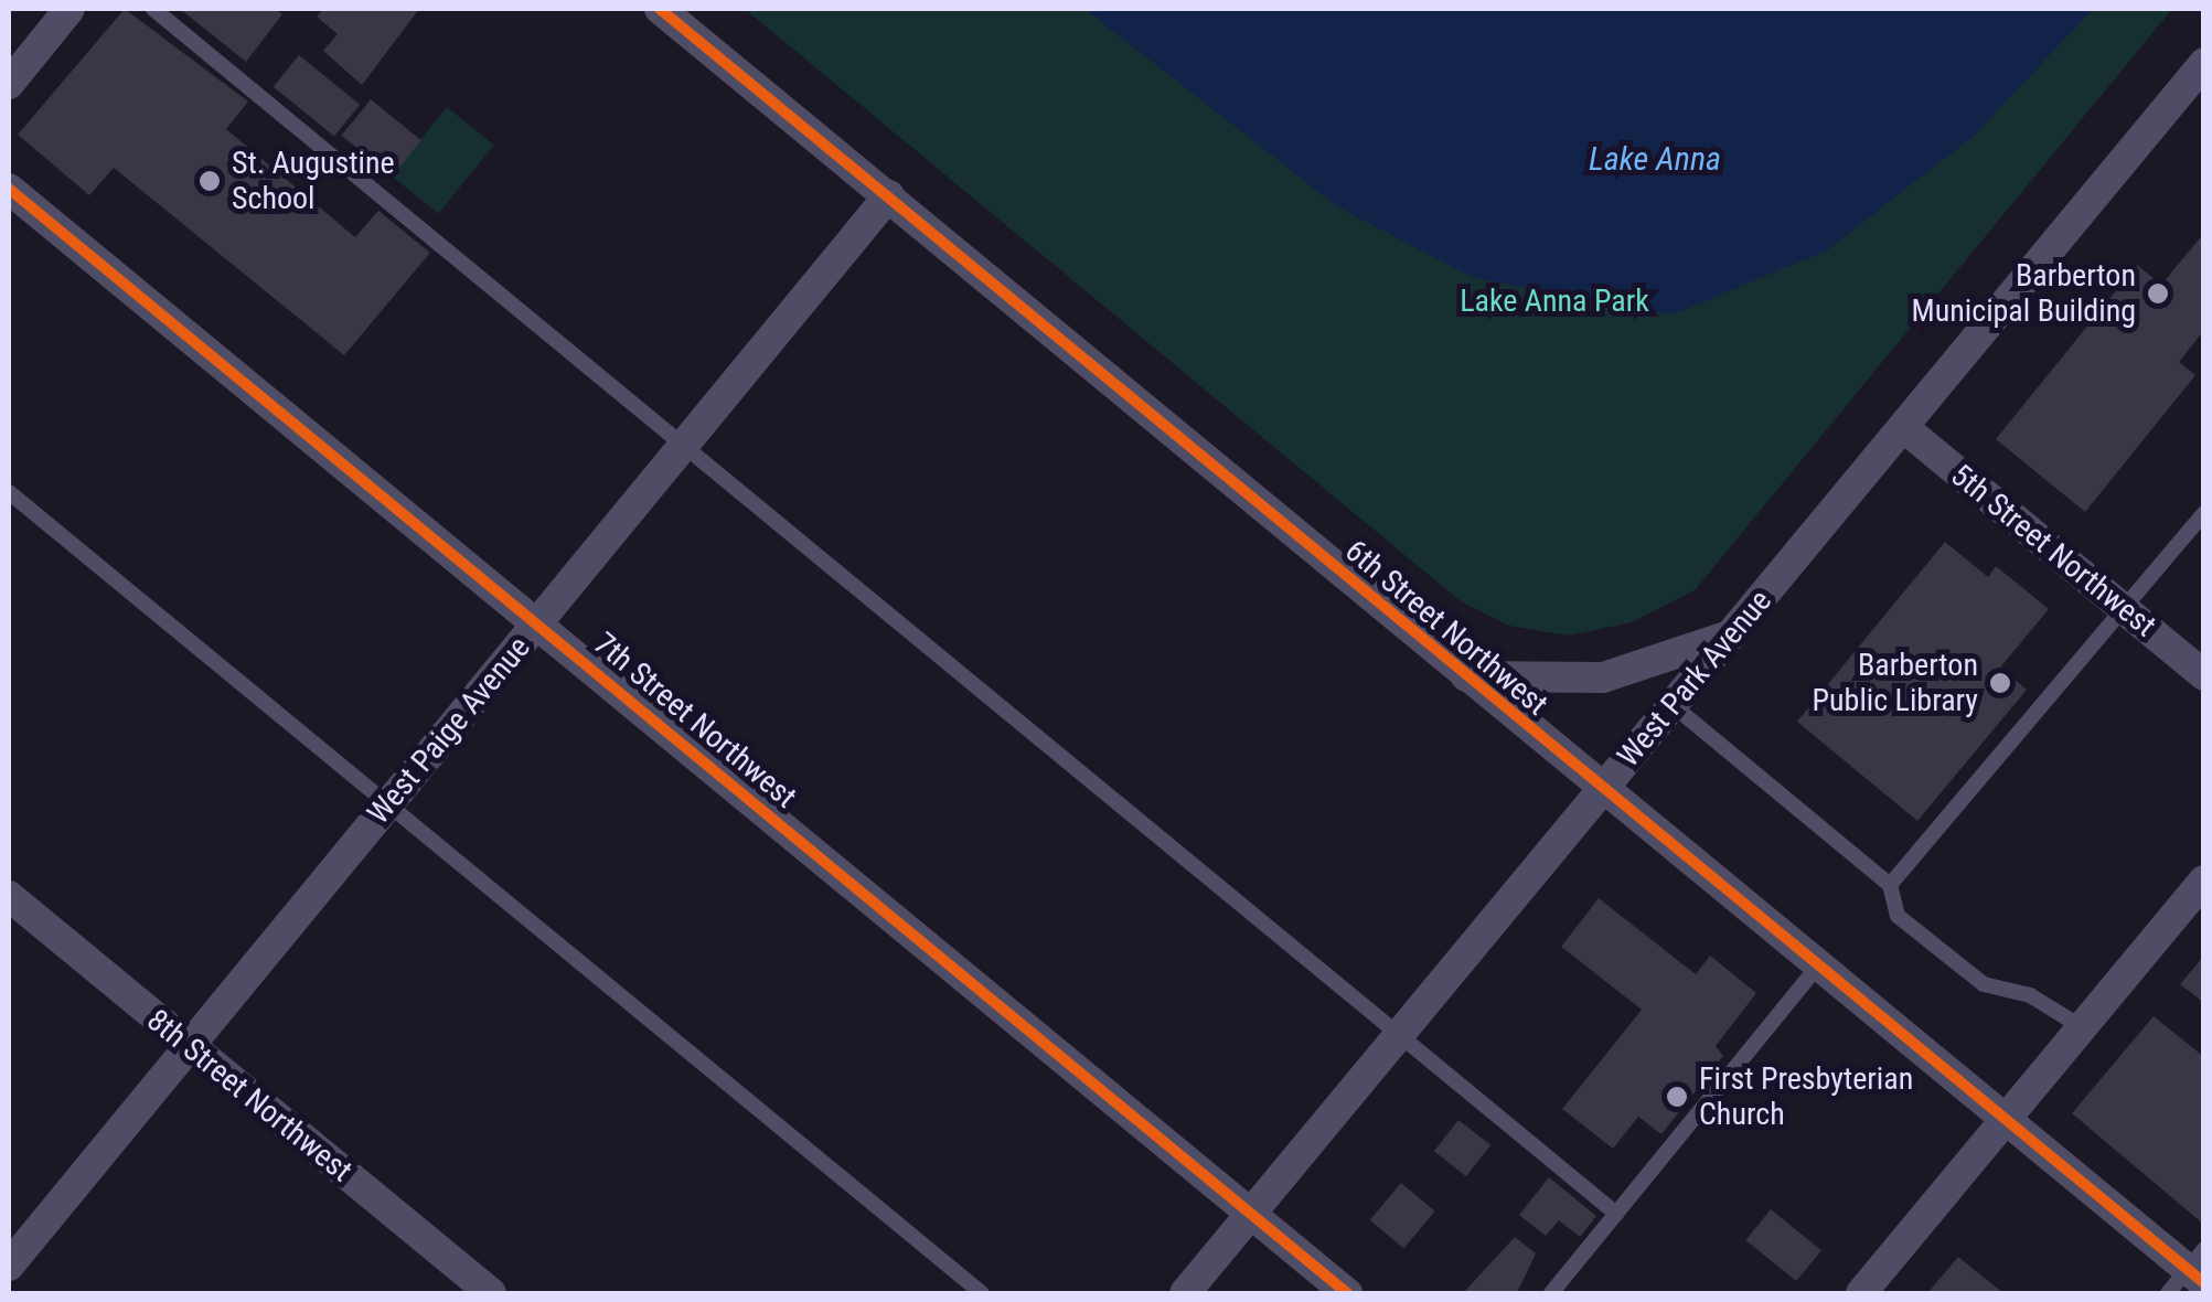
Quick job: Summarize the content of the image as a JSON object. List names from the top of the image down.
{
  "streets": {
    "street": [
      "5th Street Northwest",
      "6th Street Northwest",
      "West Park Avenue",
      "7th Street Northwest",
      "West Paige Avenue",
      "8th Street Northwest"
    ]
  },
  "crossings": [
    ["5th Street Northwest", "West Park Avenue"],
    ["6th Street Northwest", "West Park Avenue"],
    ["6th Street Northwest", "West Paige Avenue"],
    ["West Park Avenue", "7th Street Northwest"],
    ["7th Street Northwest", "West Paige Avenue"],
    ["West Paige Avenue", "8th Street Northwest"]
  ],
  "water": ["Lake Anna"],
  "parks": ["Lake Anna Park"],
  "places": [
    "St. Augustine School",
    "Barberton Municipal Building",
    "Barberton Public Library",
    "First Presbyterian Church"
  ]
}
